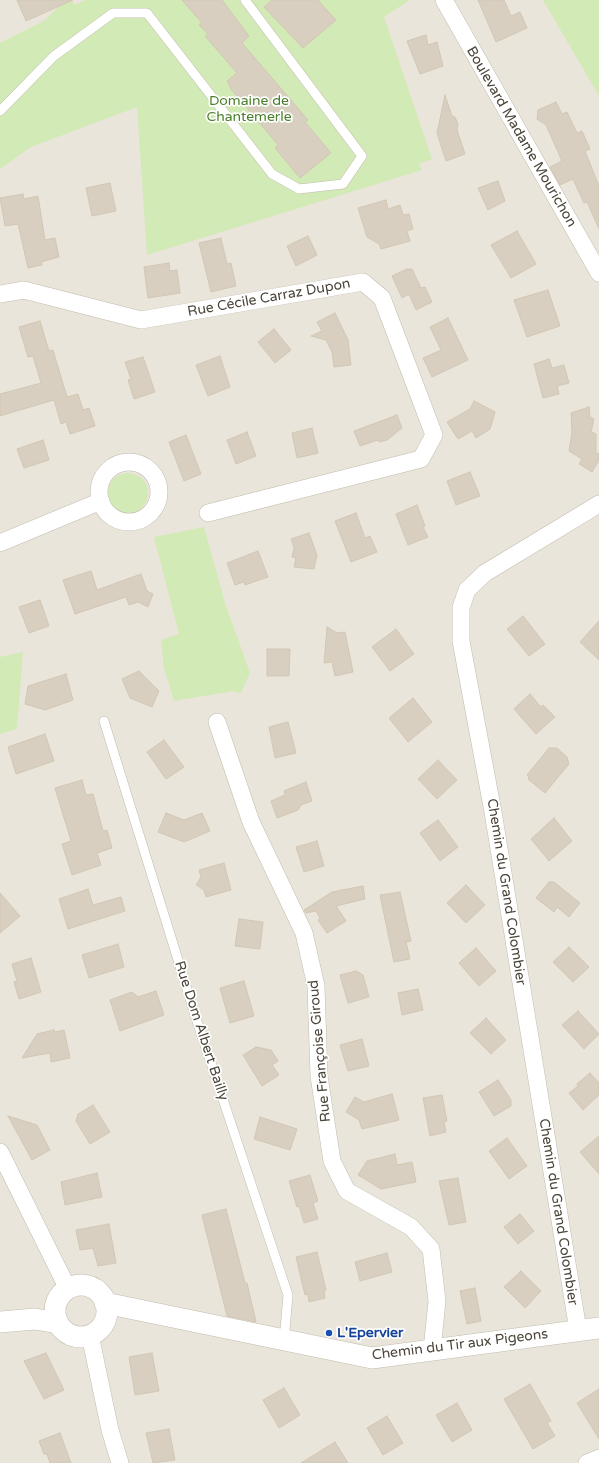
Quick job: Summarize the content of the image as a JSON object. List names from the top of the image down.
{
  "streets": {
    "street": [
      "Boulevard Madame Mourichon",
      "Rue Cécile Carraz Dupon",
      "Chemin du Grand Colombier",
      "Rue Françoise Giroud",
      "Chemin du Tir aux Pigeons"
    ],
    "lane": ["Rue Dom Albert Bailly"]
  },
  "crossings": [
    ["Chemin du Grand Colombier", "Chemin du Tir aux Pigeons"],
    ["Rue Dom Albert Bailly", "Chemin du Tir aux Pigeons"],
    ["Rue Françoise Giroud", "Chemin du Tir aux Pigeons"]
  ],
  "parks": ["Domaine de Chantemerle"],
  "places": ["L'Epervier"]
}
